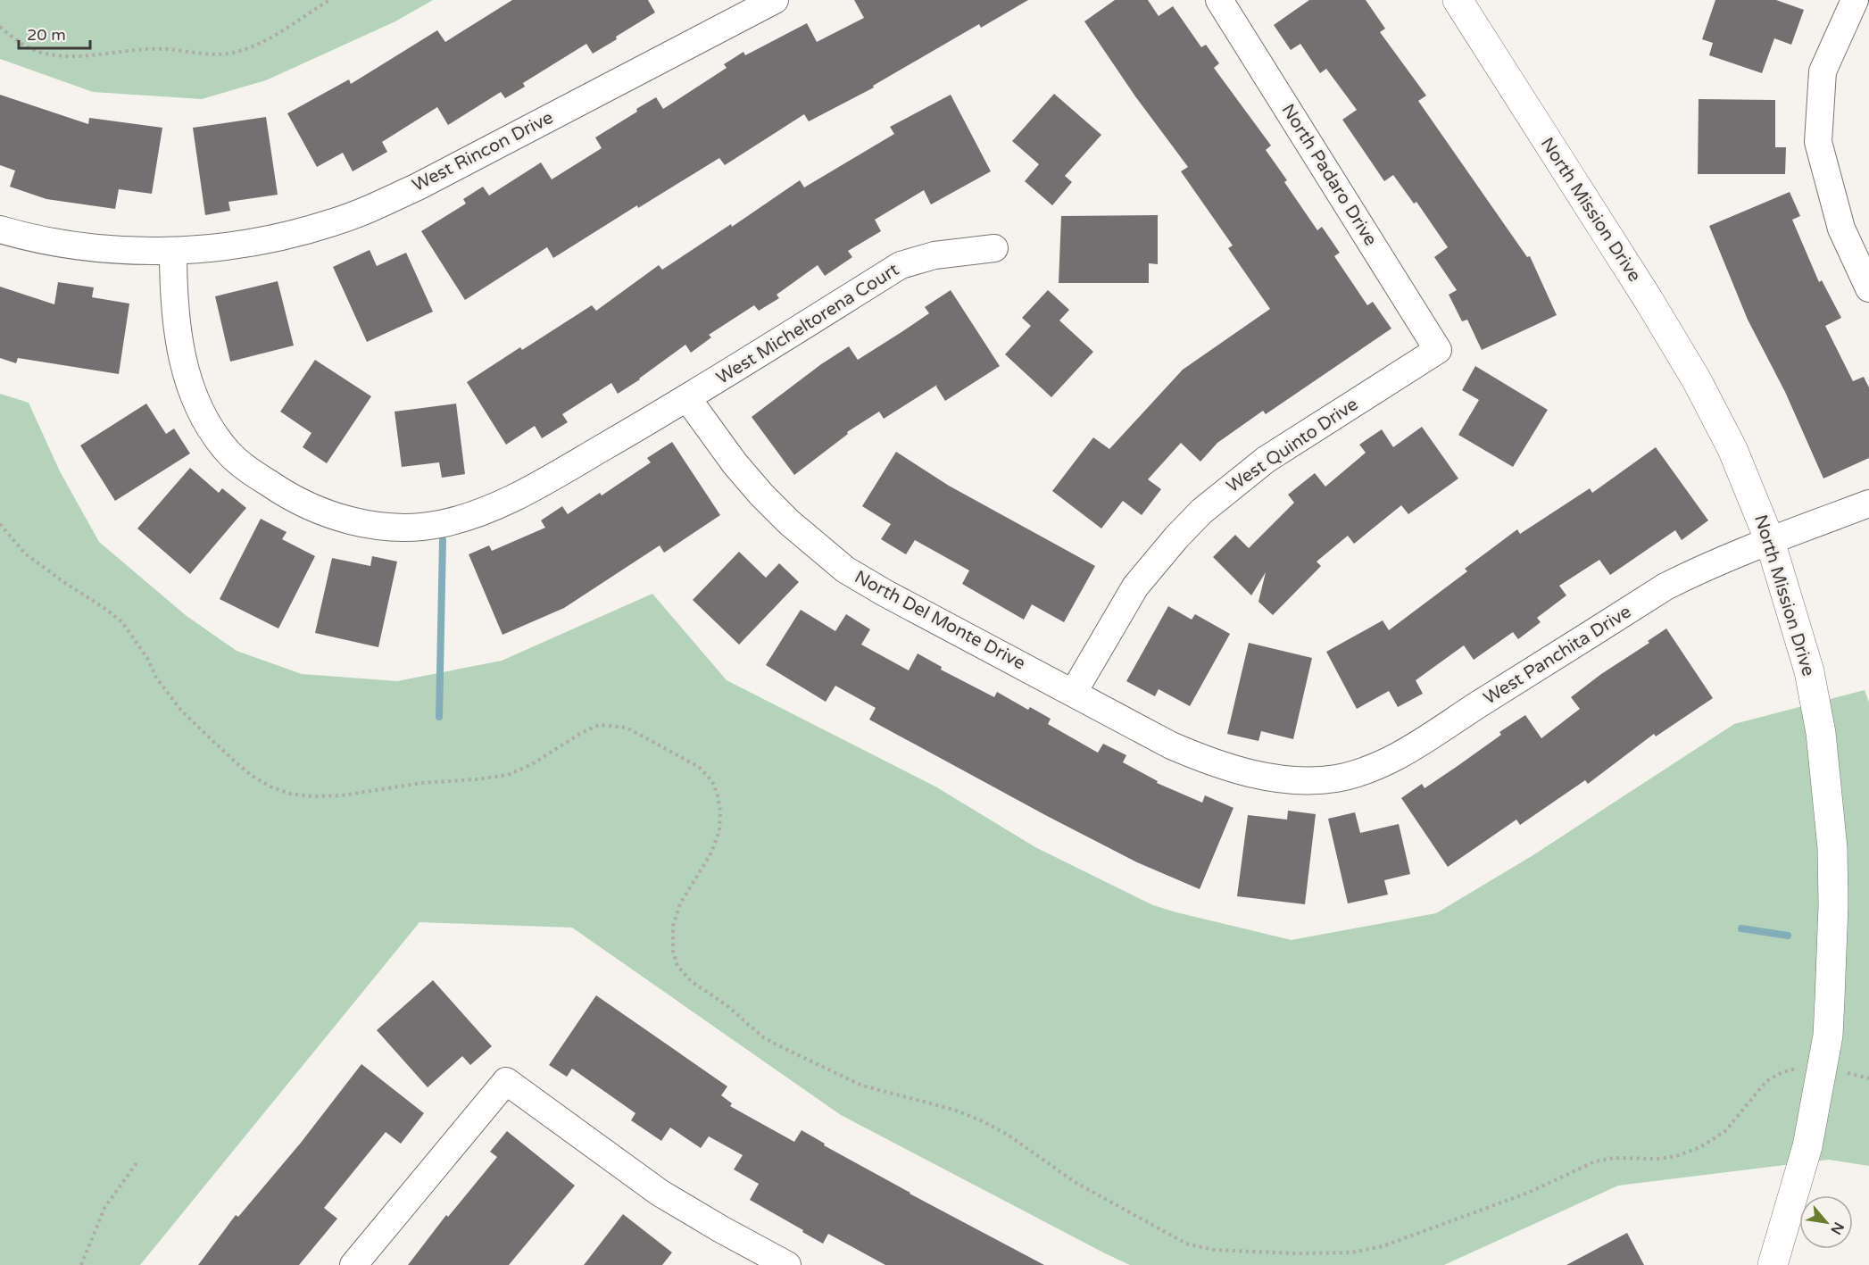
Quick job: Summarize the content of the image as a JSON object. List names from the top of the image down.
{
  "streets": {
    "street": [
      "West Rincon Drive",
      "North Padaro Drive",
      "North Mission Drive",
      "West Micheltorena Court",
      "West Quinto Drive",
      "North Del Monte Drive",
      "West Panchita Drive"
    ]
  },
  "crossings": [
    ["West Rincon Drive", "West Micheltorena Court"],
    ["North Padaro Drive", "West Quinto Drive"],
    ["North Mission Drive", "West Panchita Drive"],
    ["West Micheltorena Court", "North Del Monte Drive"],
    ["West Quinto Drive", "North Del Monte Drive"],
    ["North Del Monte Drive", "West Panchita Drive"]
  ],
  "scale_bar": "20 m",
  "north": "bottom right"
}
